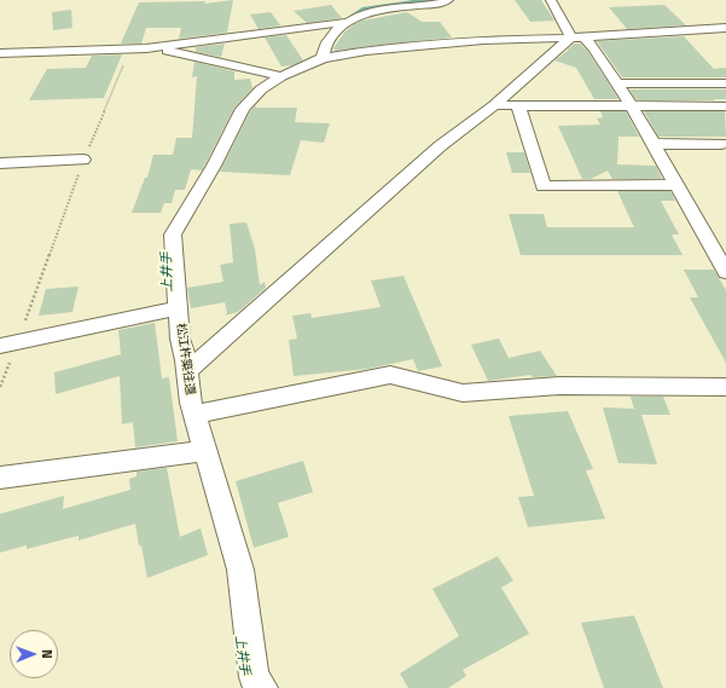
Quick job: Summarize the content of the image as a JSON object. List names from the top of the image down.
{
  "streets": {
    "street": ["松江杵築往還"]
  },
  "water": ["上井手"],
  "north": "right"
}
